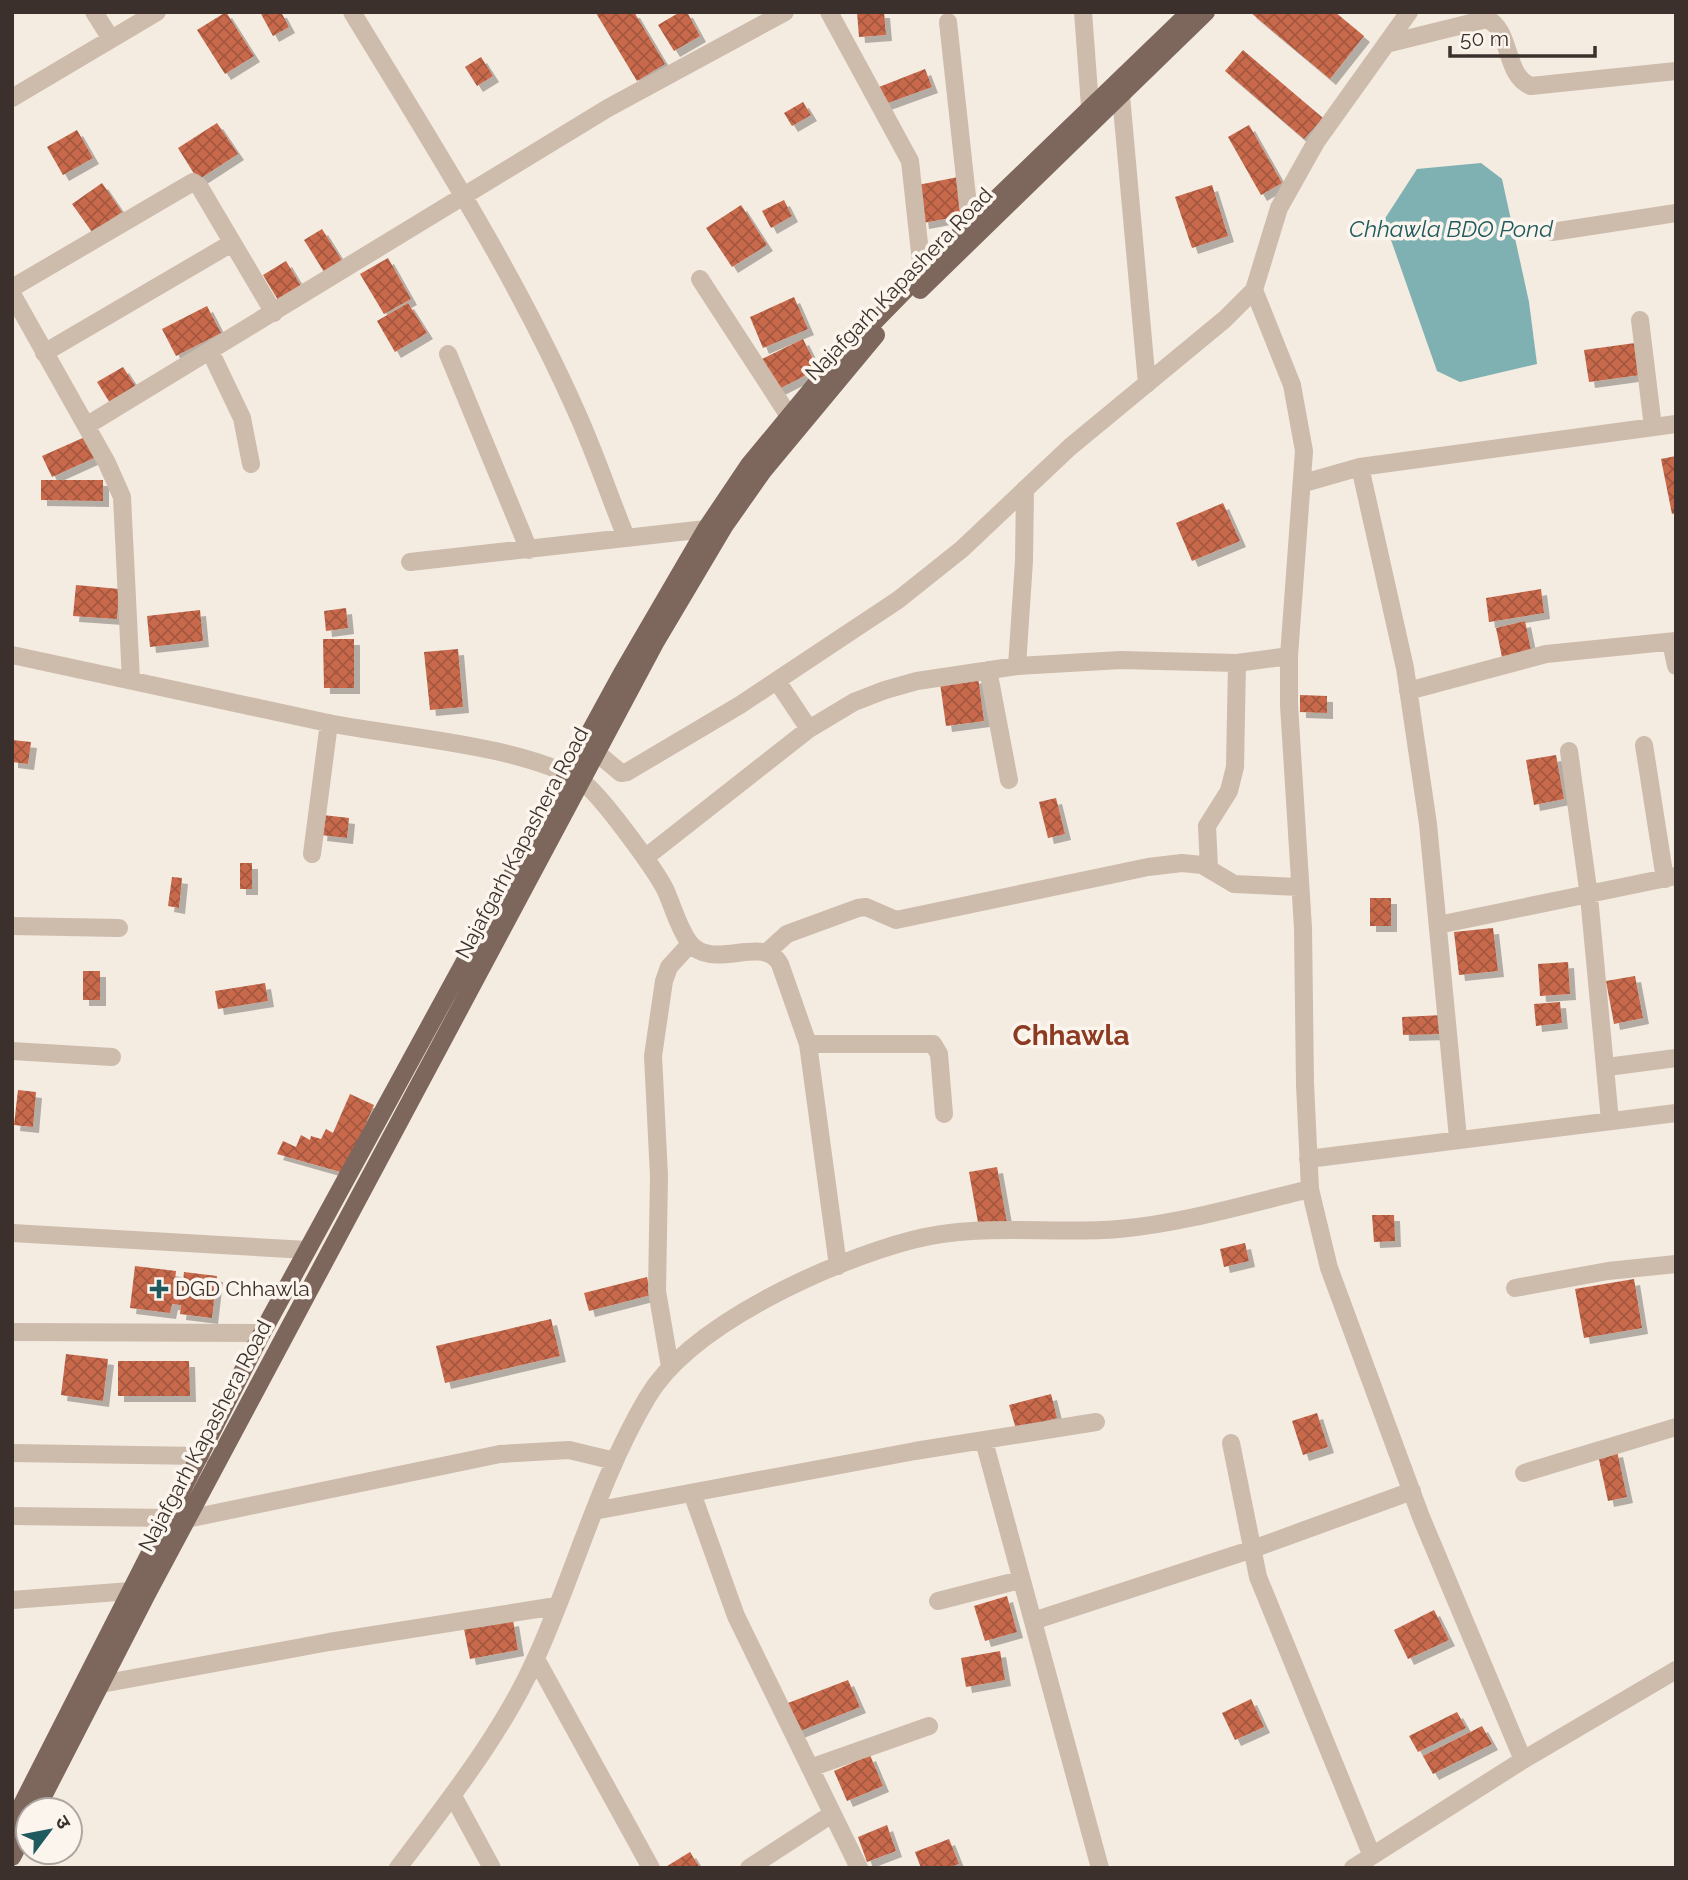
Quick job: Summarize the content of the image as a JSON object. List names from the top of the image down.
{
  "streets": {
    "main road": ["Najafgarh Kapashera Road"]
  },
  "districts": ["Chhawla"],
  "water": ["Chhawla BDO Pond"],
  "places": {
    "health": ["DGD Chhawla"]
  },
  "scale_bar": "50 m",
  "north": "top right"
}
